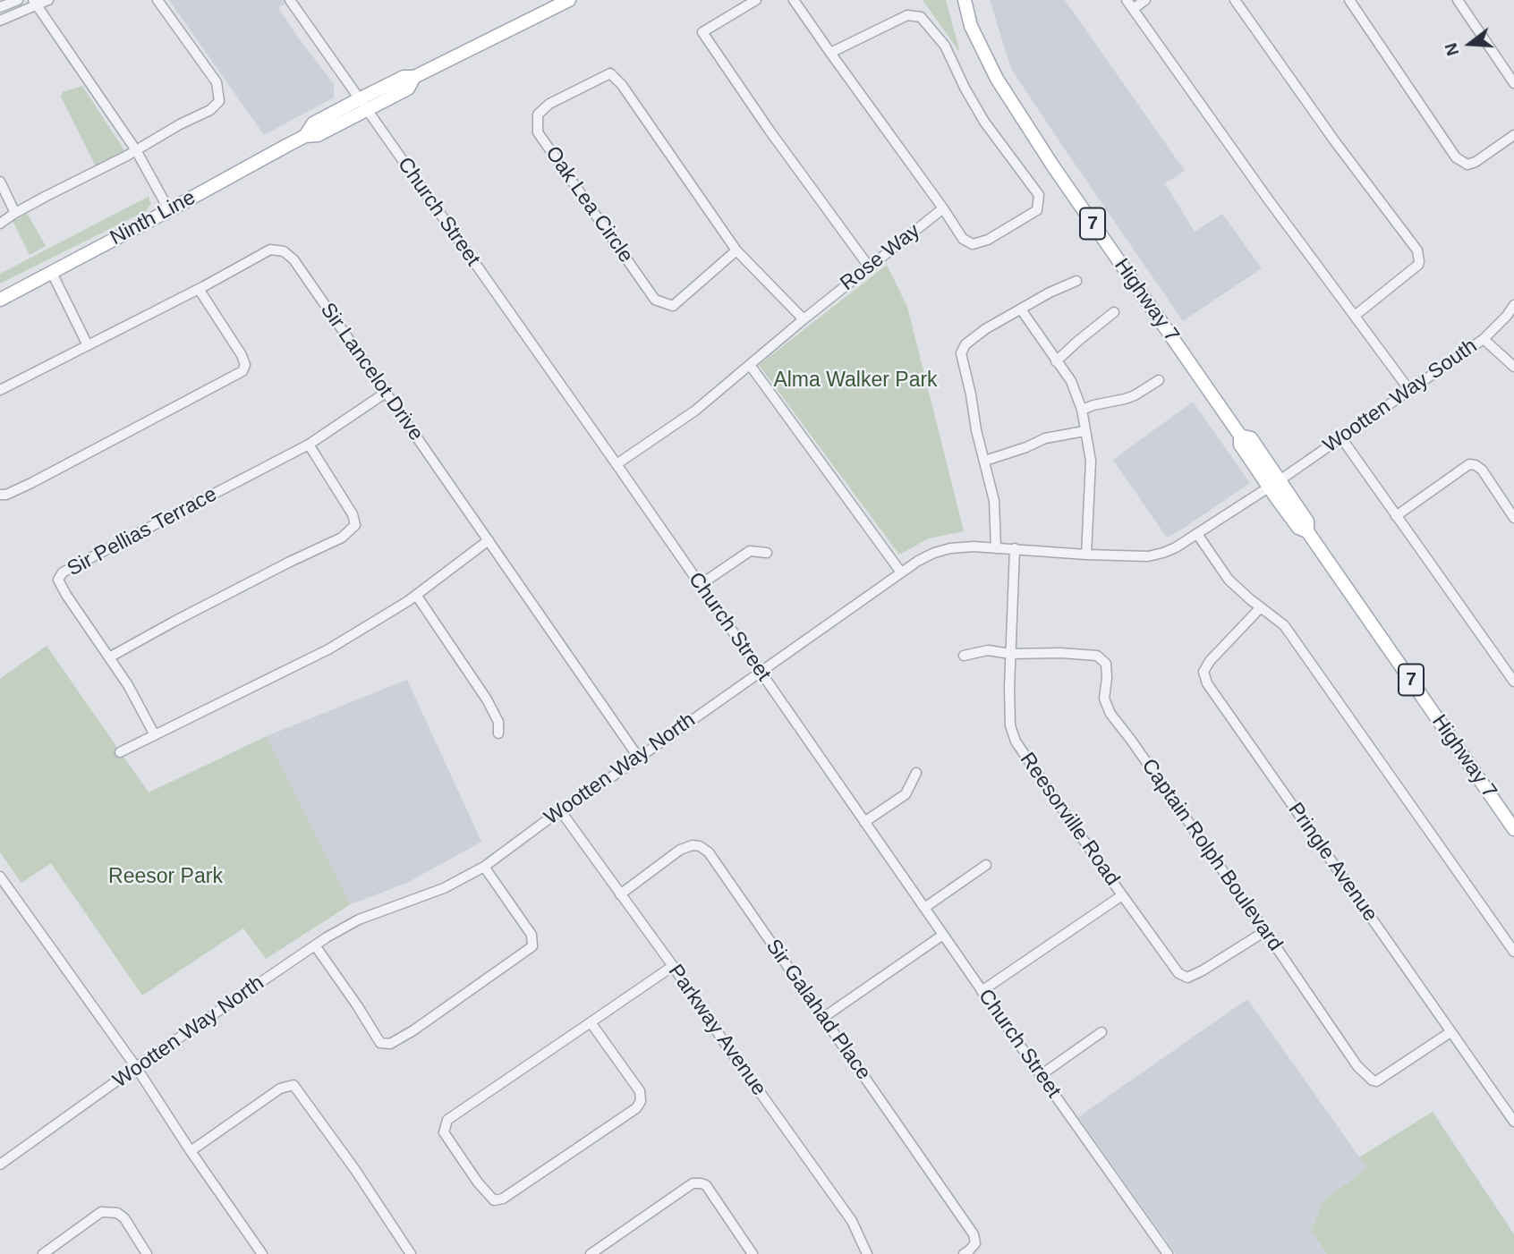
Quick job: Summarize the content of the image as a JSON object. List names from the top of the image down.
{
  "streets": {
    "main road": ["Ninth Line", "7", "Highway 7"],
    "street": [
      "Oak Lea Circle",
      "Church Street",
      "Rose Way",
      "Sir Lancelot Drive",
      "Wootten Way South",
      "Sir Pellias Terrace",
      "Wootten Way North",
      "Reesorville Road",
      "Captain Rolph Boulevard",
      "Pringle Avenue",
      "Sir Galahad Place",
      "Parkway Avenue"
    ]
  },
  "crossings": [
    ["Oak Lea Circle", "Rose Way"],
    ["Church Street", "Ninth Line"],
    ["Church Street", "Rose Way"],
    ["Church Street", "Wootten Way North"],
    ["Highway 7", "Wootten Way South"],
    ["Highway 7", "Wootten Way North"],
    ["Sir Lancelot Drive", "Sir Pellias Terrace"],
    ["Sir Lancelot Drive", "Wootten Way North"],
    ["Wootten Way South", "Wootten Way North"],
    ["Wootten Way North", "Reesorville Road"],
    ["Wootten Way North", "Parkway Avenue"],
    ["Reesorville Road", "Captain Rolph Boulevard"],
    ["Captain Rolph Boulevard", "Pringle Avenue"],
    ["Sir Galahad Place", "Parkway Avenue"]
  ],
  "parks": ["Alma Walker Park", "Reesor Park"],
  "north": "left"
}
